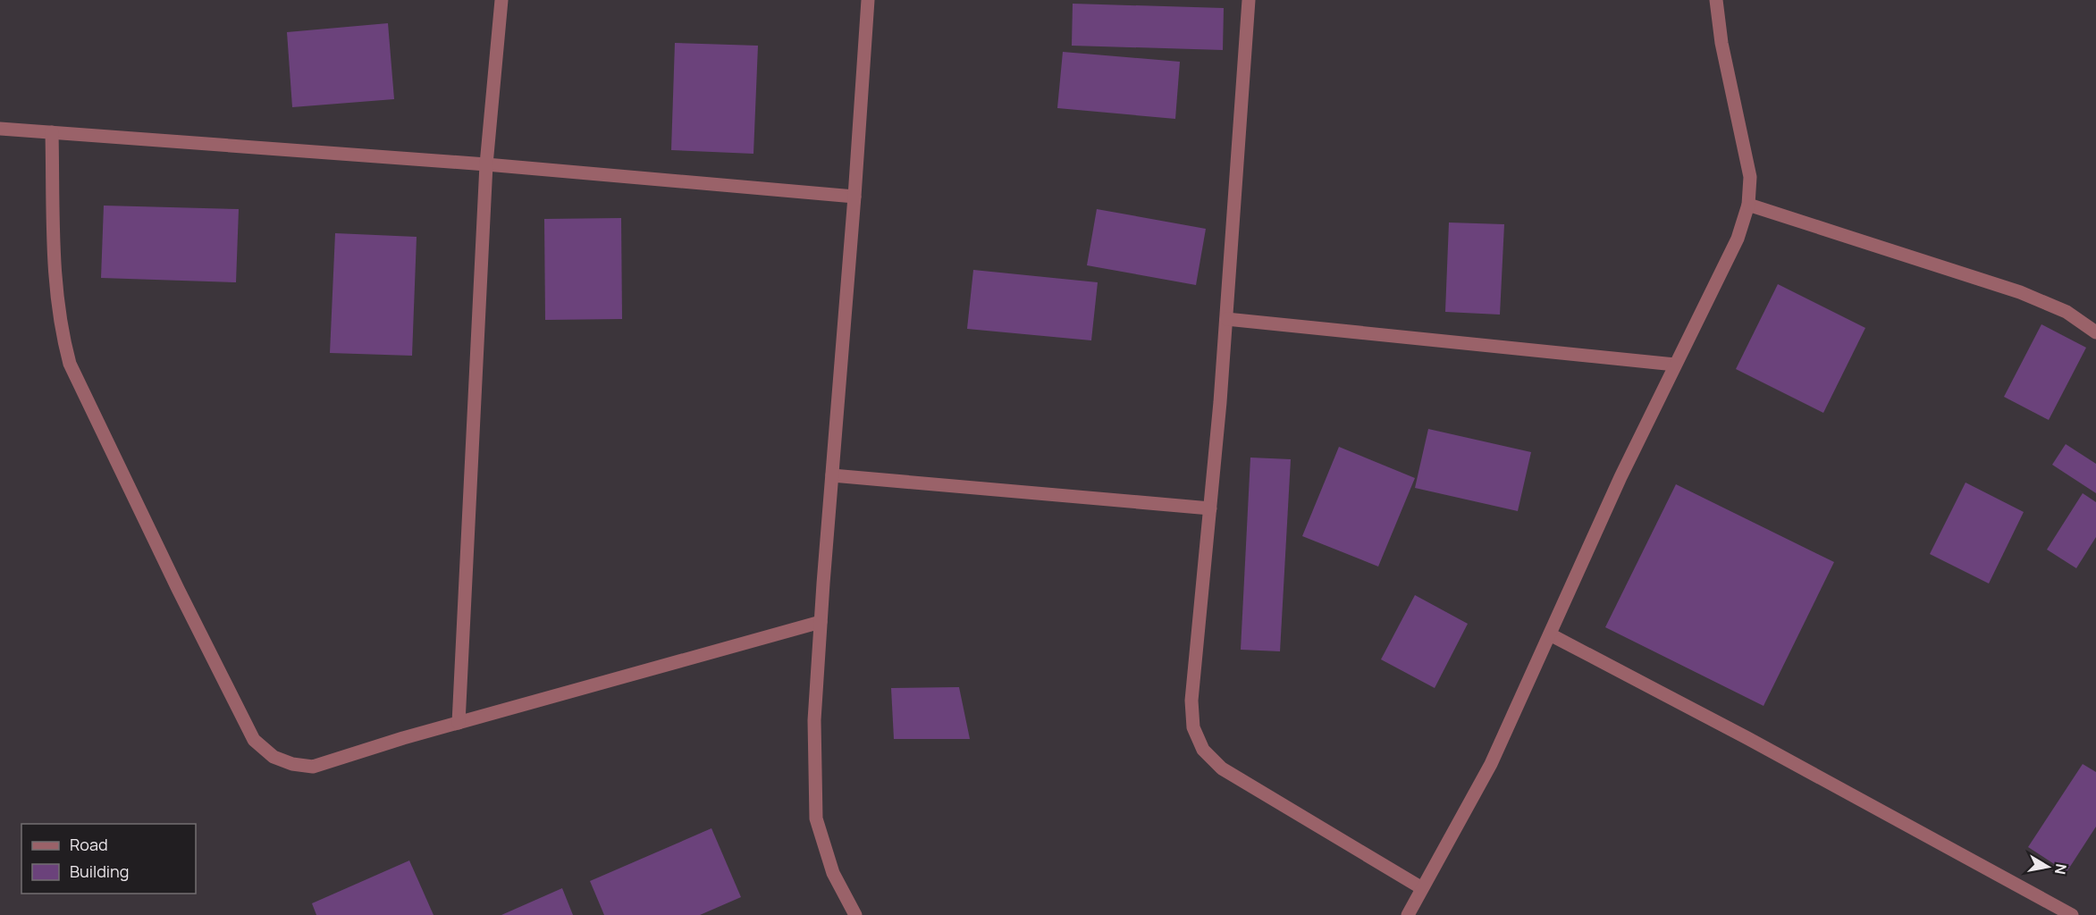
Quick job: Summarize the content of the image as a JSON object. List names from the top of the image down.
{
  "legend": ["Road", "Building"],
  "north": "right"
}
